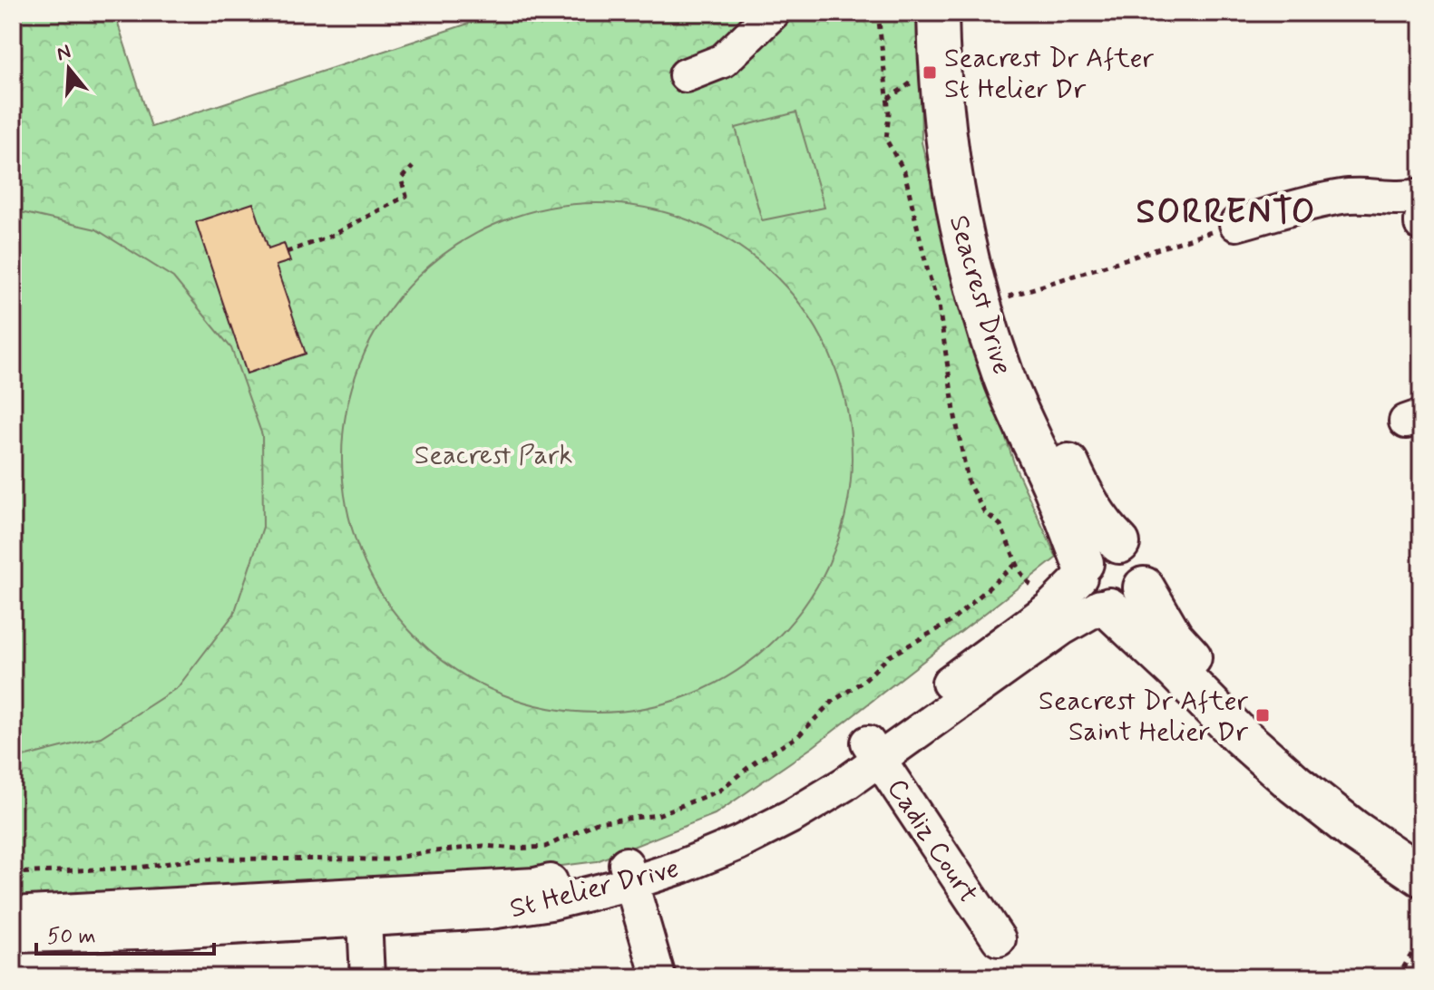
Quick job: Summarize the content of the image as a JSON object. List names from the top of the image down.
{
  "streets": {
    "main road": ["Seacrest Drive"],
    "street": ["Cadiz Court", "St Helier Drive"]
  },
  "crossings": [
    ["Seacrest Drive", "St Helier Drive"],
    ["Cadiz Court", "St Helier Drive"]
  ],
  "districts": ["SORRENTO"],
  "parks": ["Seacrest Park"],
  "places": {
    "transit": ["Seacrest Dr After St Helier Dr", "Seacrest Dr After Saint Helier Dr"]
  },
  "scale_bar": "50 m",
  "north": "top"
}
